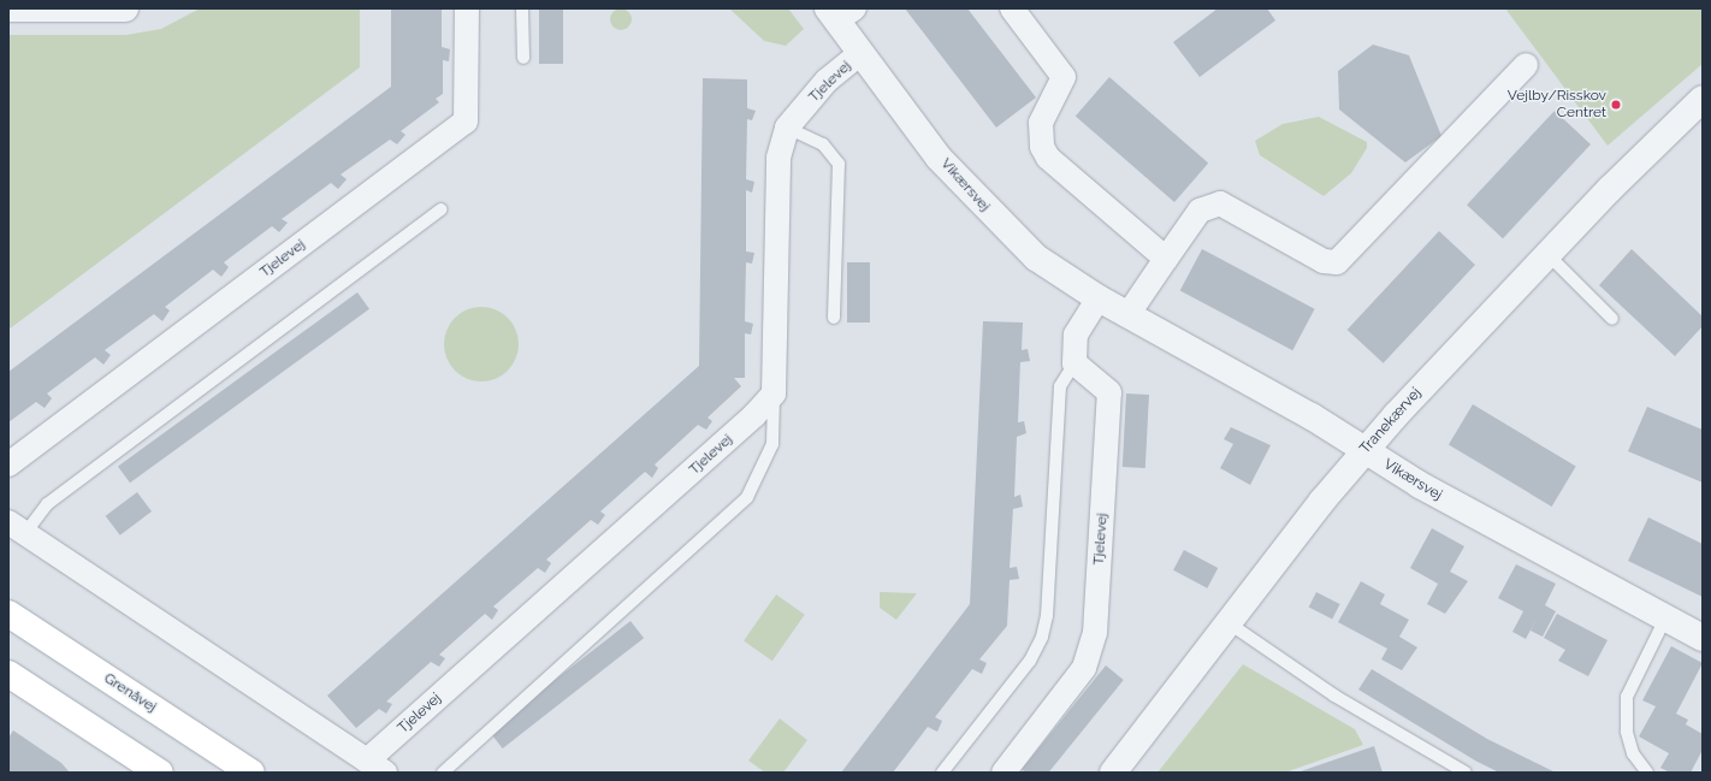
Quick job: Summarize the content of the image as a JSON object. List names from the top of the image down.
{
  "streets": {
    "main road": ["Grenåvej"],
    "street": ["Tjelevej", "Vikærsvej", "Tranekærvej"]
  },
  "crossings": [
    ["Tjelevej", "Vikærsvej"],
    ["Vikærsvej", "Tranekærvej"]
  ],
  "places": ["Vejlby/Risskov Centret"]
}
